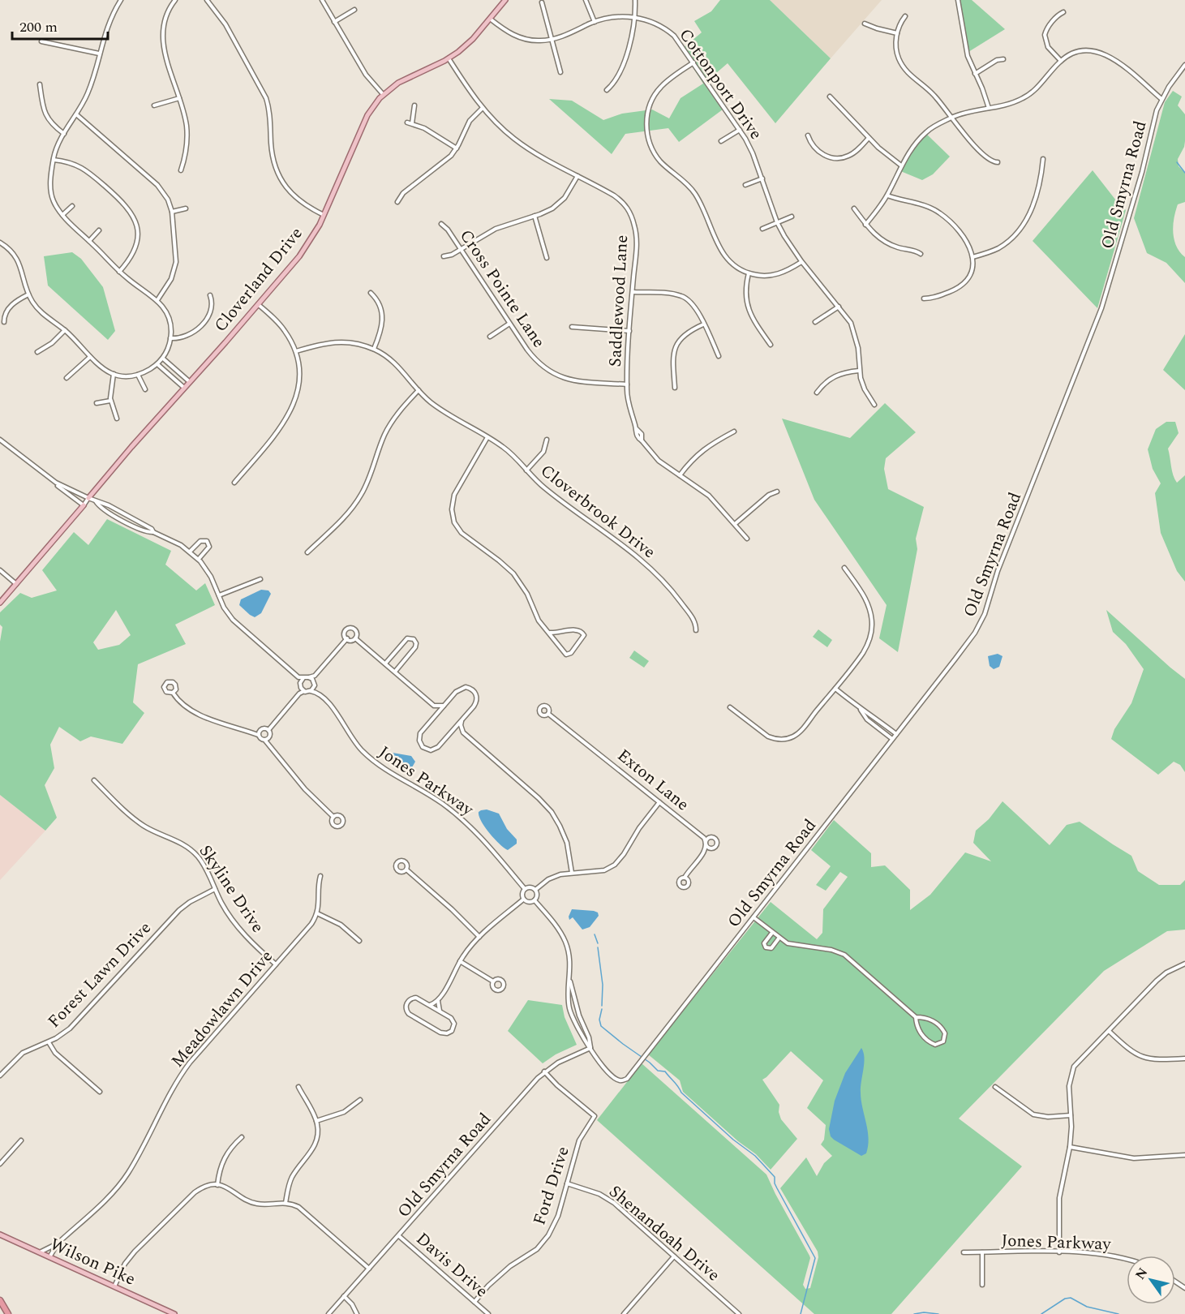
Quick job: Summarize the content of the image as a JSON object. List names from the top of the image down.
{
  "streets": {
    "main road": ["Cloverland Drive", "Wilson Pike"],
    "street": [
      "Cottonport Drive",
      "Old Smyrna Road",
      "Cross Pointe Lane",
      "Saddlewood Lane",
      "Cloverbrook Drive",
      "Exton Lane",
      "Jones Parkway",
      "Skyline Drive",
      "Forest Lawn Drive",
      "Meadowlawn Drive",
      "Ford Drive",
      "Shenandoah Drive",
      "Davis Drive"
    ]
  },
  "crossings": [
    ["Cottonport Drive", "Cloverland Drive"],
    ["Old Smyrna Road", "Ford Drive"],
    ["Old Smyrna Road", "Davis Drive"],
    ["Cloverland Drive", "Saddlewood Lane"],
    ["Cross Pointe Lane", "Saddlewood Lane"],
    ["Skyline Drive", "Forest Lawn Drive"],
    ["Skyline Drive", "Meadowlawn Drive"],
    ["Meadowlawn Drive", "Wilson Pike"],
    ["Ford Drive", "Shenandoah Drive"],
    ["Ford Drive", "Davis Drive"]
  ],
  "scale_bar": "200 m",
  "north": "top left"
}
